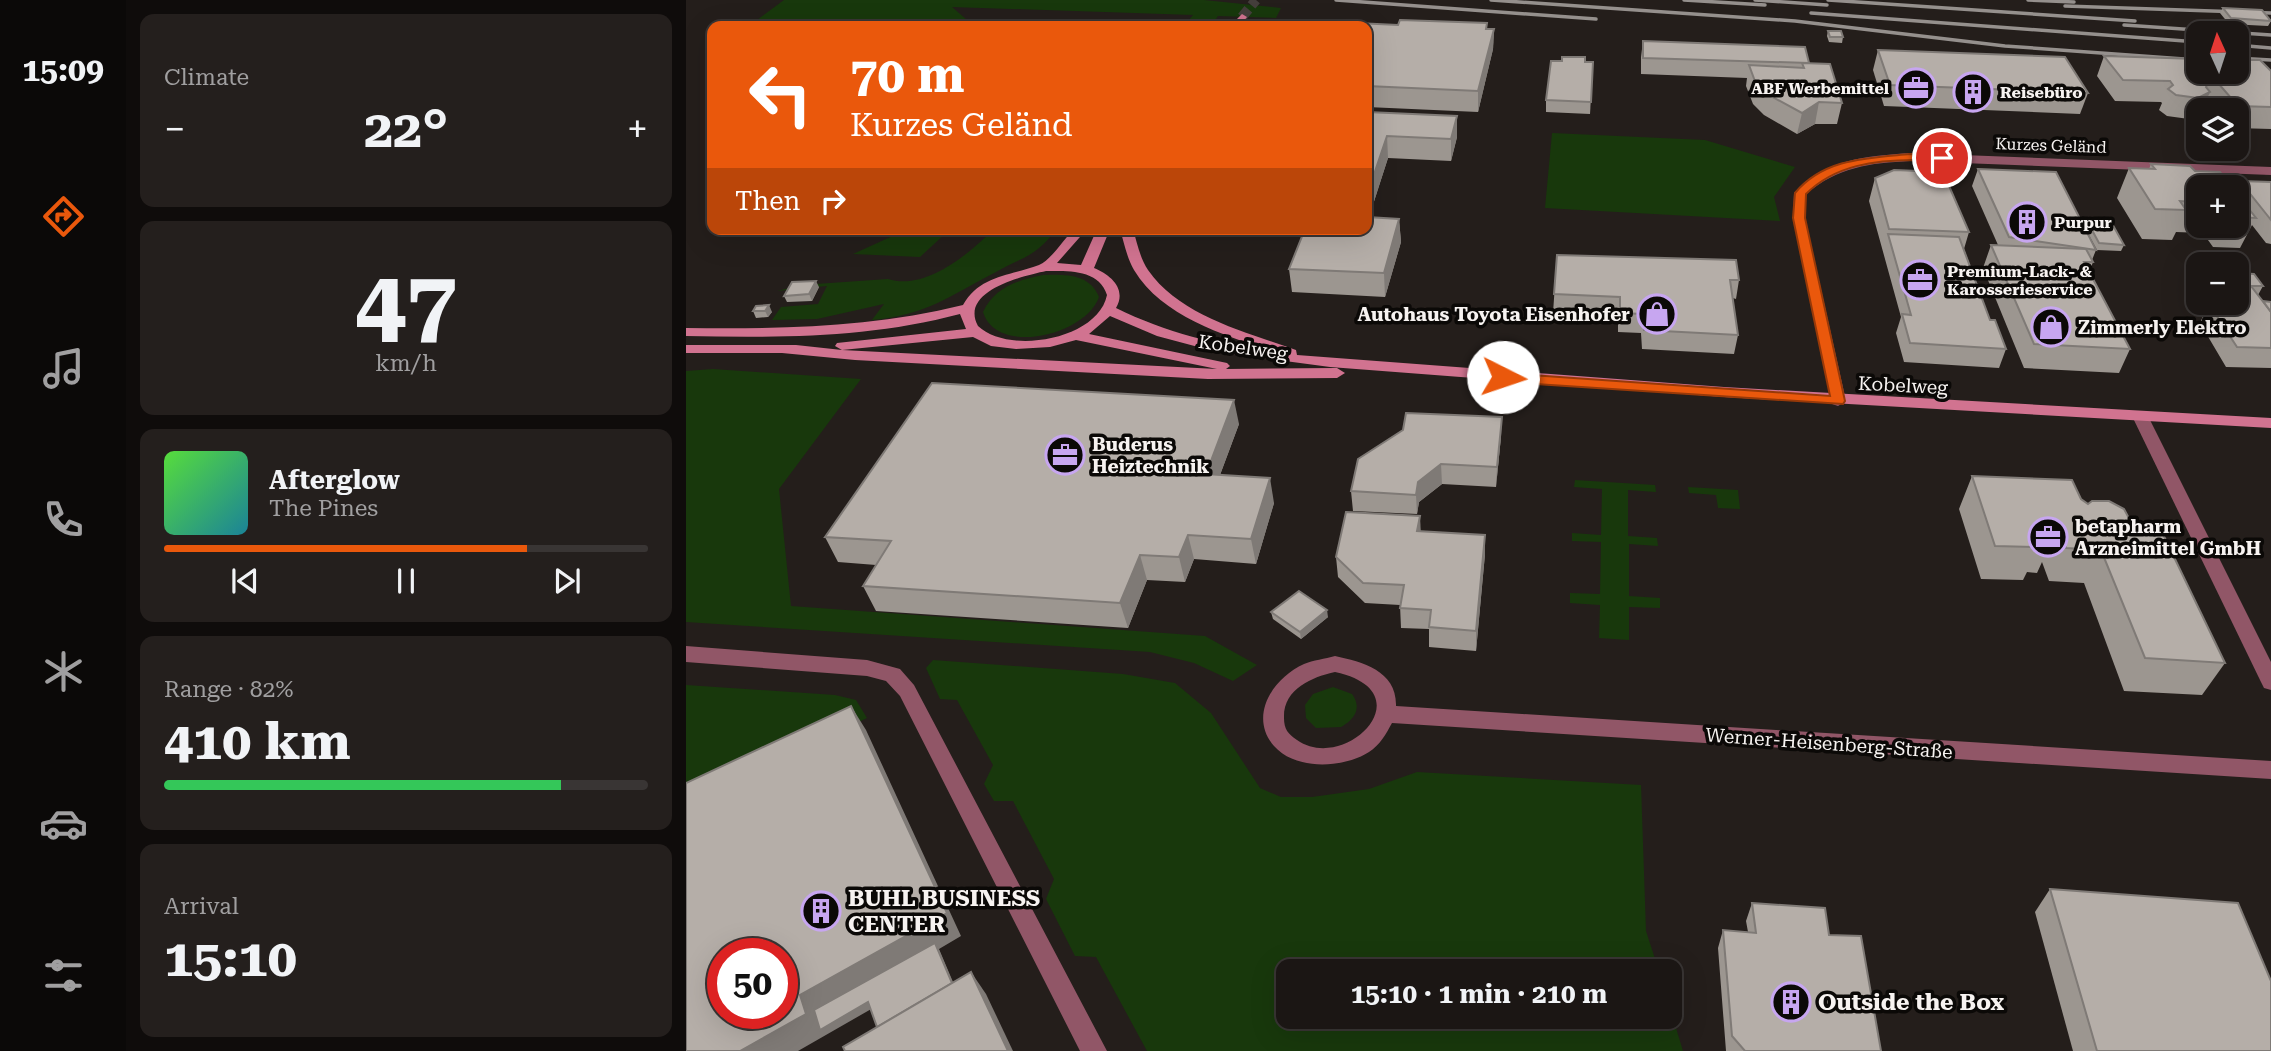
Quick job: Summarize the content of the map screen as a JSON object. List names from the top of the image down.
{
  "streets": {
    "main road": ["Kobelweg"],
    "street": ["Kurzes Geländ", "Werner-Heisenberg-Straße"]
  },
  "crossings": [
    ["Kurzes Geländ", "Kobelweg"]
  ],
  "places": {
    "office": [
      "ABF Werbemittel",
      "Premium-Lack- & Karosserieservice",
      "Buderus Heiztechnik",
      "betapharm Arzneimittel GmbH"
    ],
    "building": [
      "Reisebüro",
      "Purpur",
      "BUHL BUSINESS CENTER",
      "Outside the Box"
    ],
    "shop": ["Autohaus Toyota Eisenhofer", "Zimmerly Elektro"]
  },
  "north": "top",
  "page": {
    "tabs": "15:09",
    "tile": [
      "Climate",
      ["47", "km/h"],
      ["Range · 82%", "410 km"],
      ["Arrival", "15:10"]
    ],
    "map_buttons": ["+", "−"],
    "turn": ["70 m", "Kurzes Geländ"],
    "heat": ["−", "22°", "+"],
    "then": "Then",
    "song": ["Afterglow", "The Pines"],
    "limit": "50",
    "trip": "15:10 · 1 min · 210 m"
  }
}
